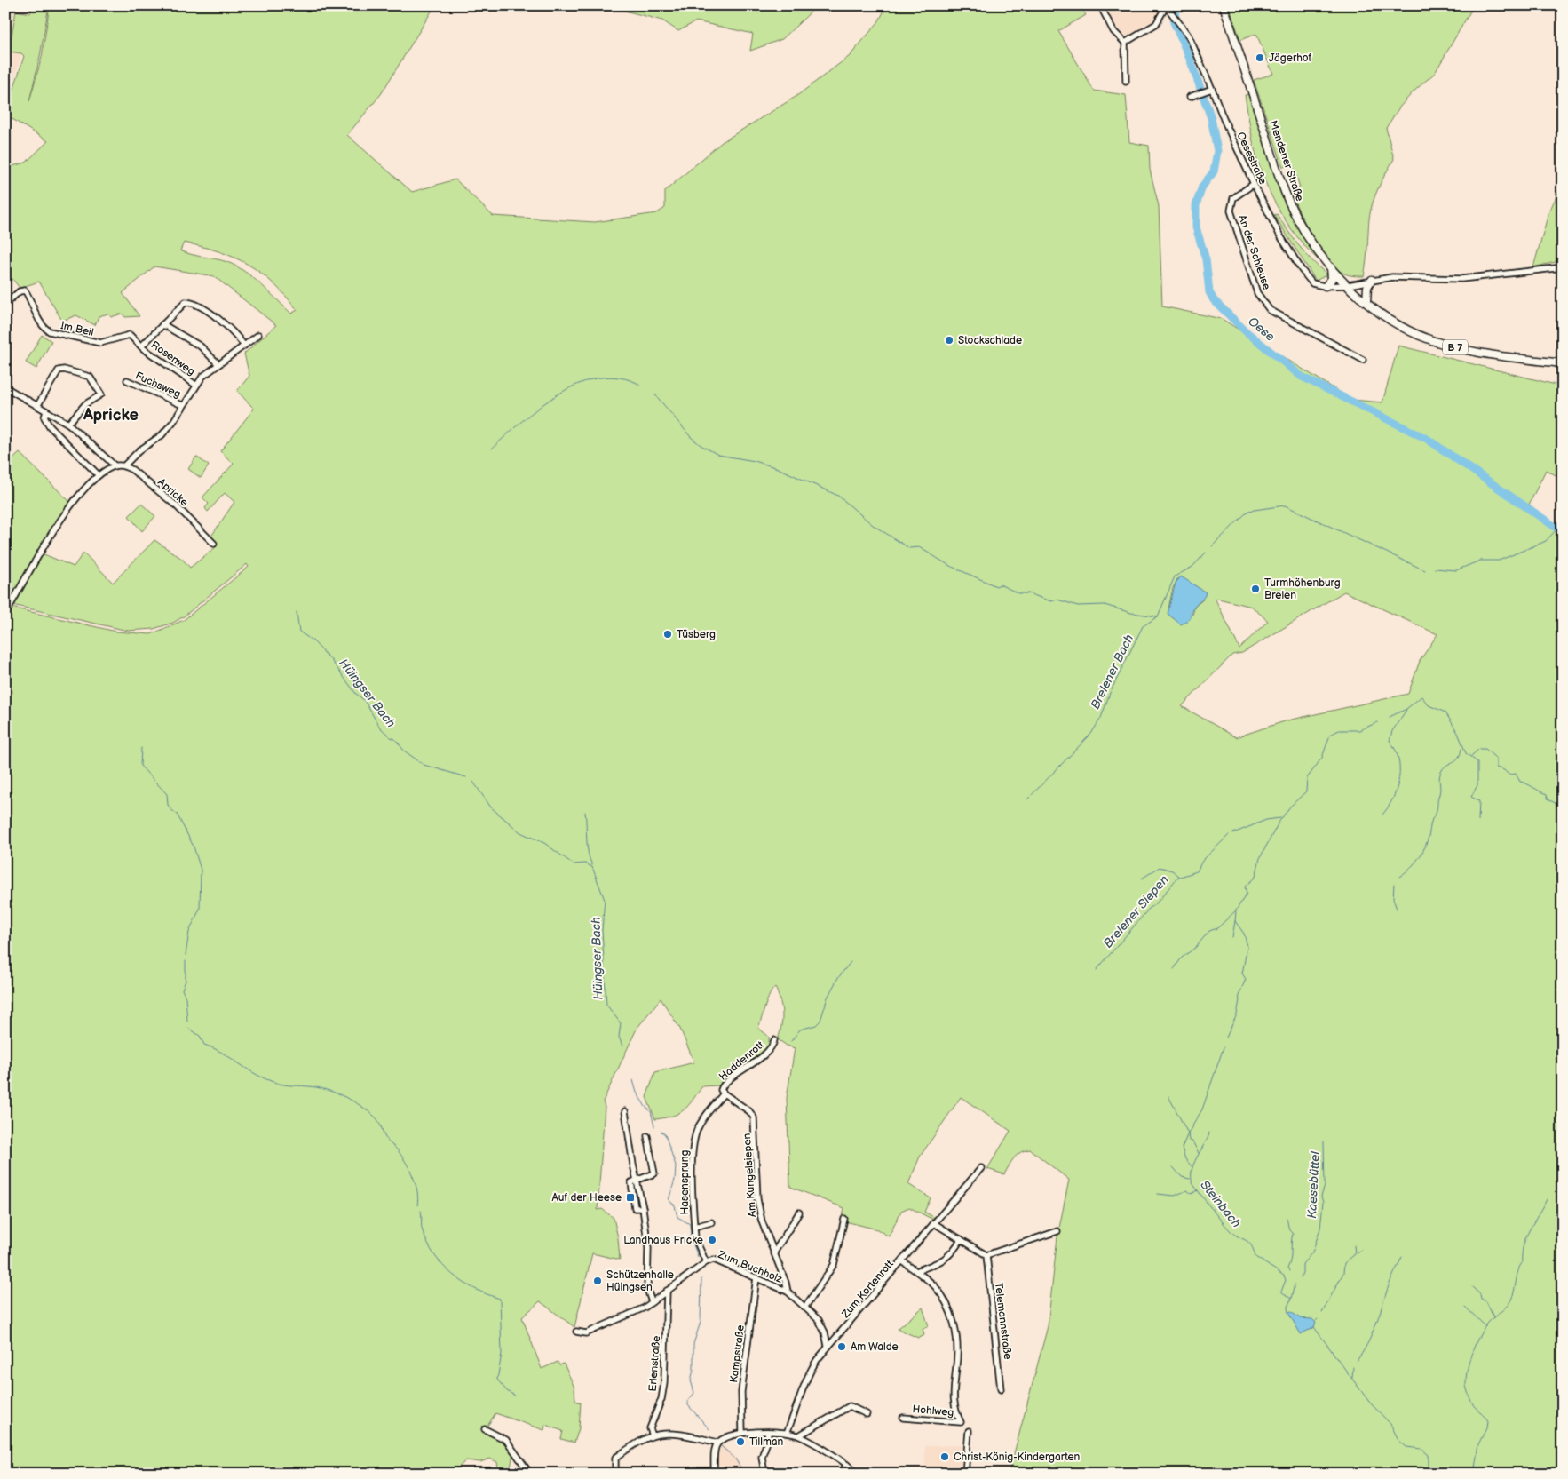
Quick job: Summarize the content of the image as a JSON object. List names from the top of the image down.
{
  "streets": {
    "main road": ["Mendener Straße", "B 7"],
    "street": [
      "Oesestraße",
      "An der Schleuse",
      "Im Beil",
      "Rosenweg",
      "Fuchsweg",
      "Apricke",
      "Haddenrott",
      "Am Kungelsiepen",
      "Hasensprung",
      "Zum Buchholz",
      "Zum Kortenrott",
      "Telemannstraße",
      "Kampstraße",
      "Erlenstraße",
      "Hohlweg"
    ]
  },
  "crossings": [
    ["Oesestraße", "Mendener Straße"],
    ["Oesestraße", "An der Schleuse"],
    ["Mendener Straße", "B 7"],
    ["Im Beil", "Rosenweg"],
    ["Haddenrott", "Am Kungelsiepen"],
    ["Haddenrott", "Hasensprung"],
    ["Am Kungelsiepen", "Hasensprung"],
    ["Am Kungelsiepen", "Zum Buchholz"],
    ["Hasensprung", "Zum Buchholz"],
    ["Zum Buchholz", "Zum Kortenrott"],
    ["Zum Buchholz", "Kampstraße"],
    ["Zum Buchholz", "Erlenstraße"]
  ],
  "districts": ["Apricke"],
  "water": [
    "Oese",
    "Brelener Bach",
    "Hüingser Bach",
    "Brelener Siepen",
    "Kaesebüttel",
    "Steinbach"
  ],
  "places": {
    "other": [
      "Jägerhof",
      "Stockschlade",
      "Turmhöhenburg Brelen",
      "Tüsberg",
      "Landhaus Fricke",
      "Schützenhalle Hüingsen",
      "Am Walde",
      "Tillman",
      "Christ-König-Kindergarten"
    ],
    "transit": ["Auf der Heese"]
  }
}
